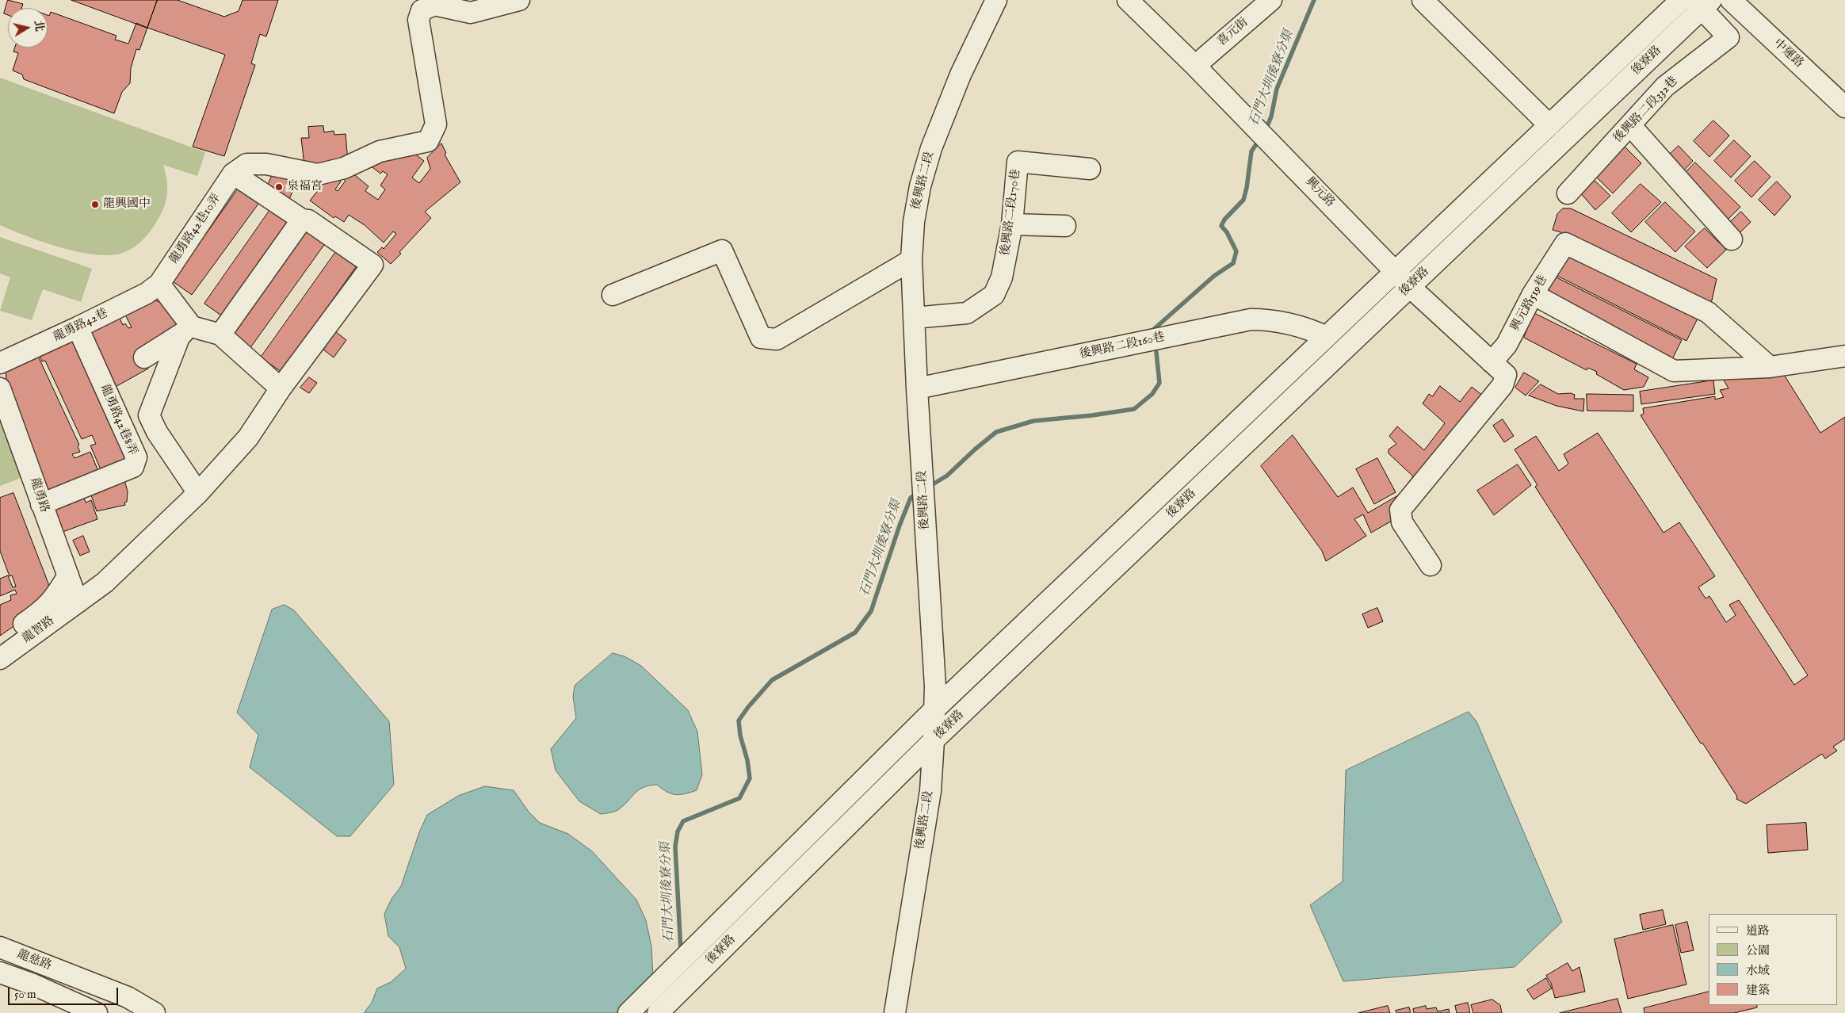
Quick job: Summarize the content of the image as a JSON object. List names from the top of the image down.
{
  "streets": {
    "street": [
      "喜元街",
      "中運路",
      "後寮路",
      "後興路二段332巷",
      "後興路二段",
      "興元路",
      "後興路二段170巷",
      "龍勇路42巷10弄",
      "興元路519巷",
      "龍勇路42巷",
      "後興路二段160巷",
      "龍勇路42巷8弄",
      "龍勇路",
      "龍智路",
      "龍慈路"
    ]
  },
  "crossings": [
    ["喜元街", "興元路"],
    ["後寮路", "後興路二段332巷"],
    ["後寮路", "後興路二段"],
    ["後寮路", "興元路"],
    ["後寮路", "後興路二段160巷"],
    ["後興路二段", "後興路二段170巷"],
    ["後興路二段", "後興路二段160巷"],
    ["興元路", "興元路519巷"],
    ["龍勇路42巷10弄", "龍勇路42巷"],
    ["龍勇路42巷", "龍勇路42巷8弄"],
    ["龍勇路42巷8弄", "龍勇路"],
    ["龍勇路", "龍智路"]
  ],
  "water": ["石門大圳後寮分渠"],
  "places": ["泉福宮", "龍興國中"],
  "legend": [
    "道路",
    "公園",
    "水域",
    "建築"
  ],
  "scale_bar": "50 m",
  "north": "right"
}
